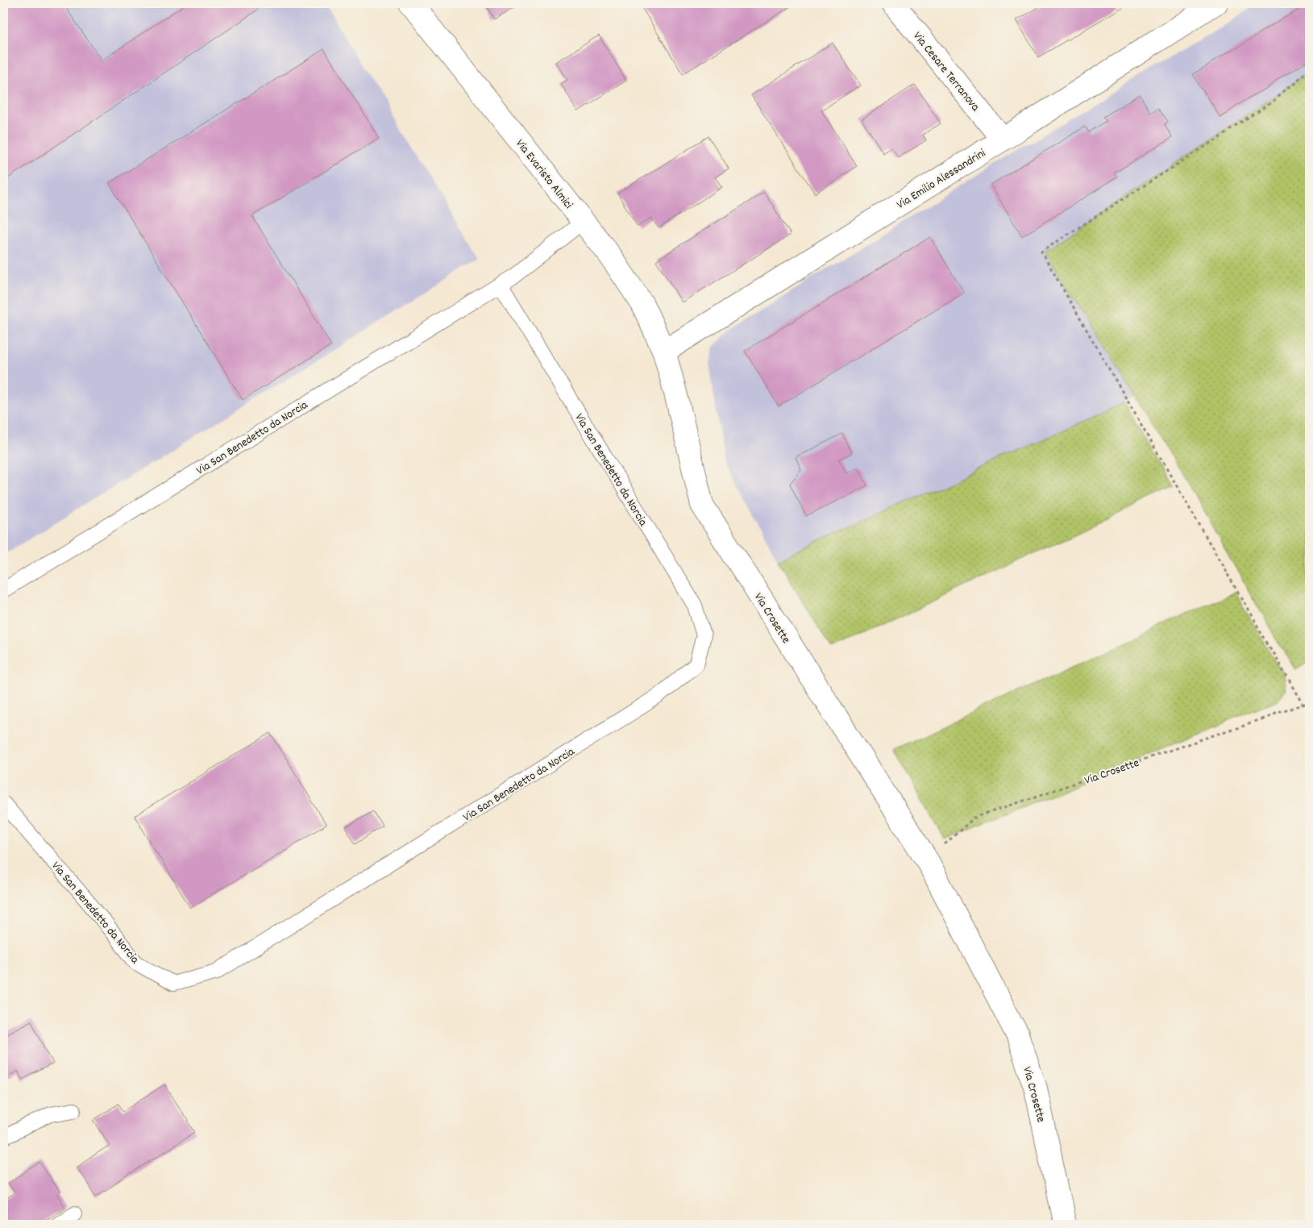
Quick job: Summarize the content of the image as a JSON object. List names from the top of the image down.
{
  "streets": {
    "street": [
      "Via Cesare Terranova",
      "Via Evaristo Almici",
      "Via Emilio Alessandrini",
      "Via Crosette"
    ],
    "lane": ["Via San Benedetto da Norcia"]
  },
  "crossings": [
    ["Via Cesare Terranova", "Via Emilio Alessandrini"],
    ["Via Evaristo Almici", "Via Emilio Alessandrini"],
    ["Via Evaristo Almici", "Via San Benedetto da Norcia"],
    ["Via Evaristo Almici", "Via Crosette"],
    ["Via Emilio Alessandrini", "Via Crosette"]
  ]
}
